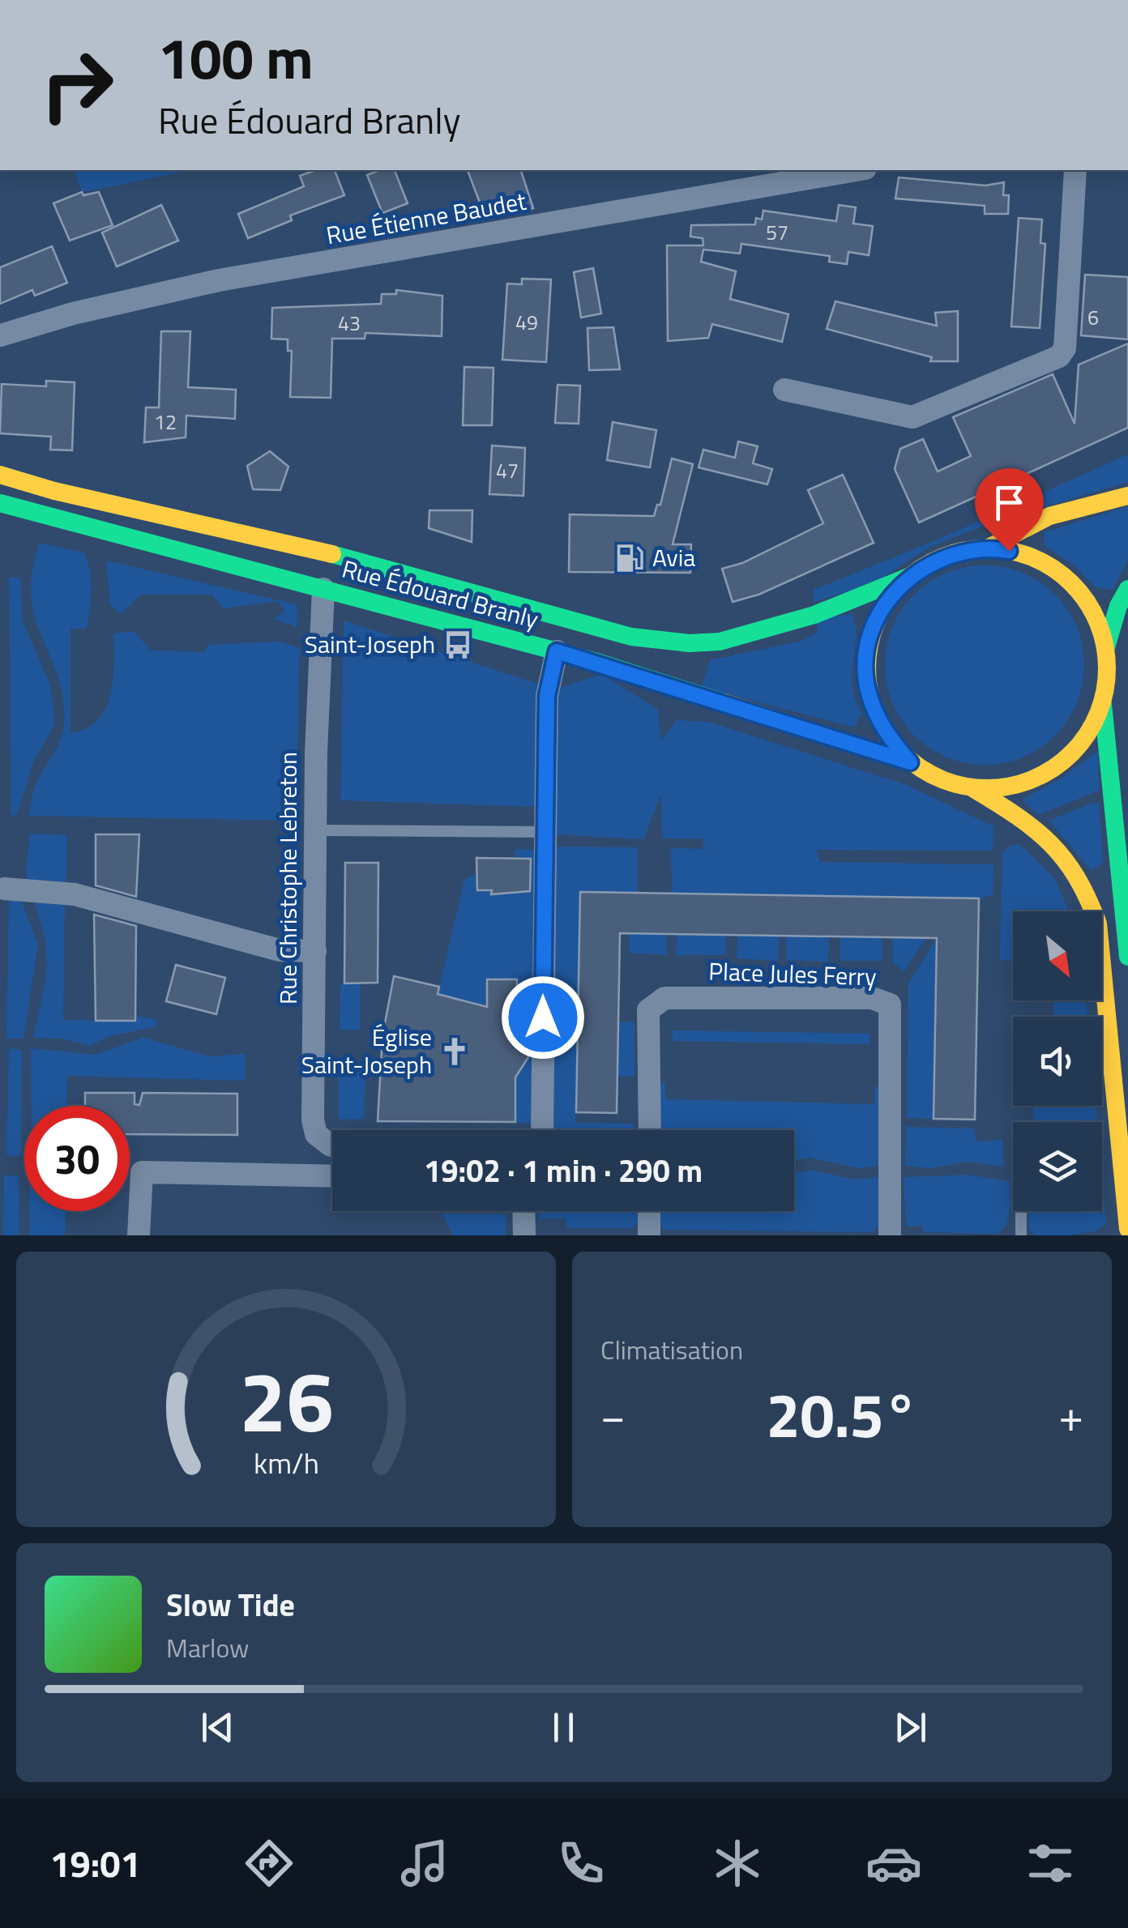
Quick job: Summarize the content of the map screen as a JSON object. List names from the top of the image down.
{
  "streets": {
    "main road": ["Rue Édouard Branly"],
    "street": ["Rue Étienne Baudet", "Rue Christophe Lebreton", "Place Jules Ferry"]
  },
  "crossings": [
    ["Rue Édouard Branly", "Rue Christophe Lebreton"]
  ],
  "places": {
    "fuel station": ["Avia"],
    "bus stop": ["Saint-Joseph"],
    "church": ["Église Saint-Joseph"]
  },
  "house_numbers": [
    "57",
    "6",
    "49",
    "43",
    "12",
    "47"
  ],
  "north": "bottom right",
  "page": {
    "turn": ["100 m", "Rue Édouard Branly"],
    "limit": "30",
    "trip": "19:02 · 1 min · 290 m",
    "tile": "Climatisation",
    "heat": ["−", "20.5°", "+"],
    "song": ["Slow Tide", "Marlow"],
    "tabs": "19:01",
    "gauge": ["26", "km/h"]
  }
}
